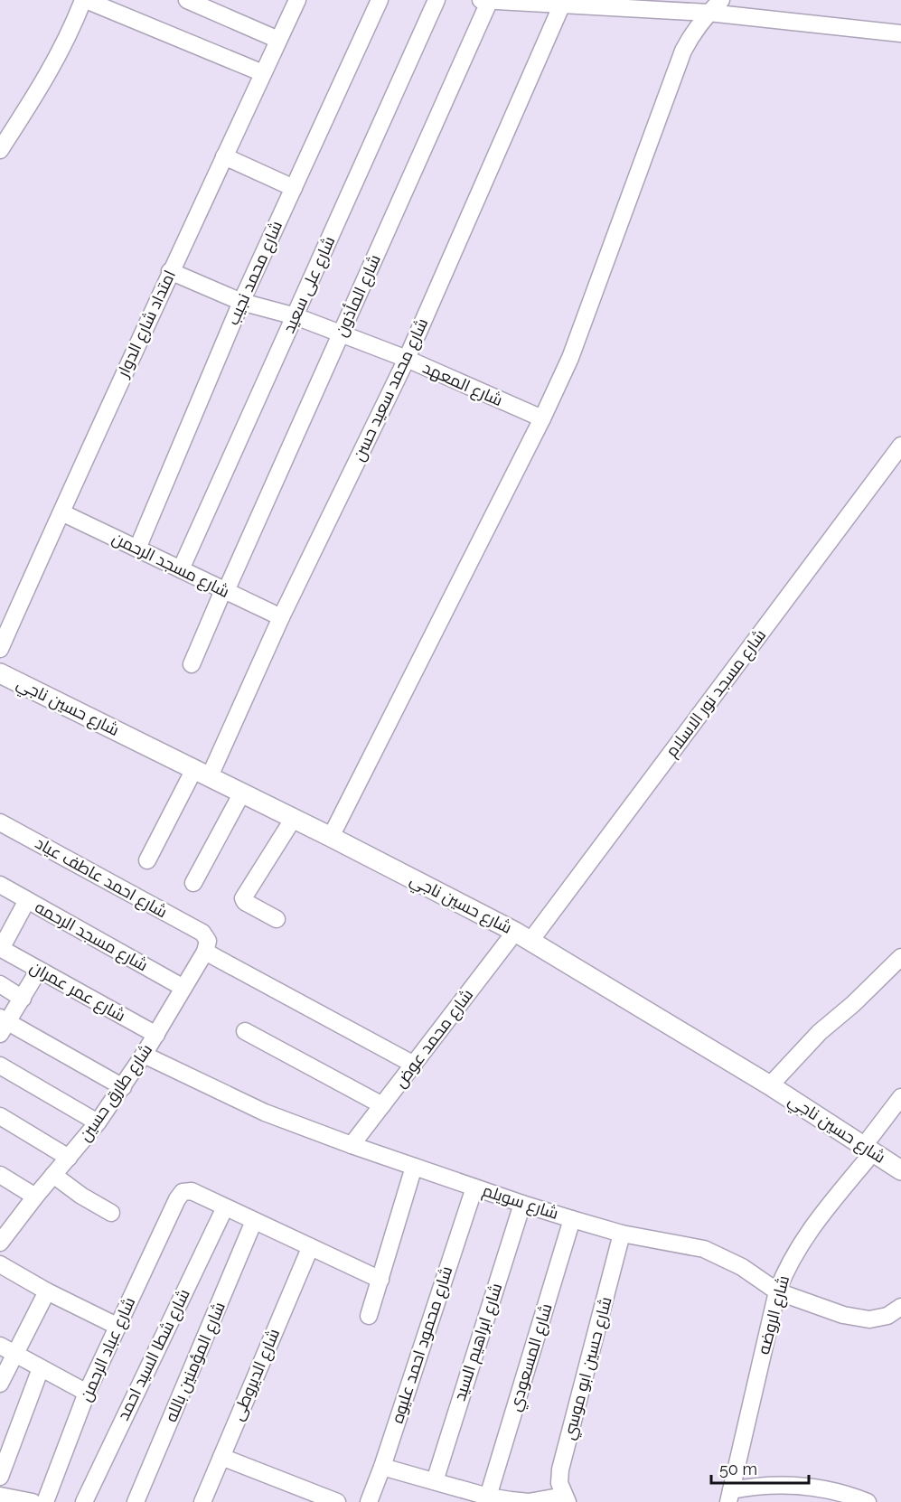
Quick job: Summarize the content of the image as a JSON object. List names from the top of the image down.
{
  "streets": {
    "street": [
      "شارع محمد نجيب",
      "شارع على سعيد",
      "شارع المأذون",
      "امتداد شارع الدوار",
      "شارع المعهد",
      "شارع محمد سعيد حسن",
      "شارع مسجد الرحمن",
      "شارع مسجد نور الاسلام",
      "شارع حسين ناجي",
      "شارع احمد عاطف عياد",
      "شارع مسجد الرحمه",
      "شارع عمر عمران",
      "شارع محمد عوض",
      "شارع طارق حسين",
      "شارع سويلم",
      "شارع الروضه",
      "شارع ابراهيم السيد",
      "شارع محمود احمد عليوه",
      "شارع عباد الرحمن",
      "شارع شطا السيد احمد",
      "شارع المسعودي",
      "شارع المؤمنين بالله",
      "شارع حسين ابو موسي",
      "شارع الديروطى"
    ]
  },
  "crossings": [
    ["شارع محمد نجيب", "شارع المعهد"],
    ["شارع محمد نجيب", "شارع مسجد الرحمن"],
    ["شارع على سعيد", "شارع المعهد"],
    ["شارع على سعيد", "شارع مسجد الرحمن"],
    ["شارع المأذون", "شارع المعهد"],
    ["شارع المأذون", "شارع مسجد الرحمن"],
    ["امتداد شارع الدوار", "شارع المعهد"],
    ["امتداد شارع الدوار", "شارع مسجد الرحمن"],
    ["شارع المعهد", "شارع محمد سعيد حسن"],
    ["شارع محمد سعيد حسن", "شارع مسجد الرحمن"],
    ["شارع محمد سعيد حسن", "شارع حسين ناجي"],
    ["شارع مسجد نور الاسلام", "شارع حسين ناجي"],
    ["شارع مسجد نور الاسلام", "شارع محمد عوض"],
    ["شارع حسين ناجي", "شارع محمد عوض"],
    ["شارع حسين ناجي", "شارع الروضه"],
    ["شارع احمد عاطف عياد", "شارع طارق حسين"],
    ["شارع مسجد الرحمه", "شارع طارق حسين"],
    ["شارع عمر عمران", "شارع طارق حسين"],
    ["شارع محمد عوض", "شارع سويلم"],
    ["شارع طارق حسين", "شارع سويلم"],
    ["شارع سويلم", "شارع الروضه"],
    ["شارع سويلم", "شارع ابراهيم السيد"],
    ["شارع سويلم", "شارع محمود احمد عليوه"],
    ["شارع سويلم", "شارع المسعودي"],
    ["شارع سويلم", "شارع حسين ابو موسي"],
    ["شارع عباد الرحمن", "شارع شطا السيد احمد"]
  ],
  "scale_bar": "50 m"
}
